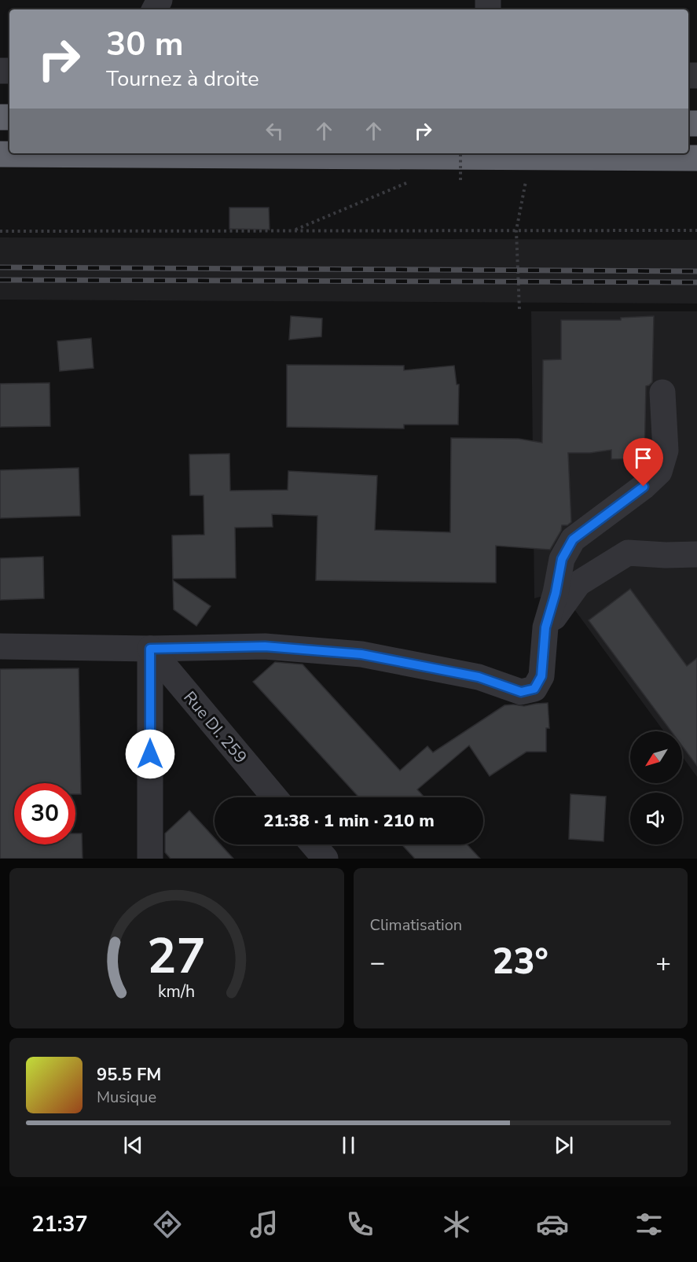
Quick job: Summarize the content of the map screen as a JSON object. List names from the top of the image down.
{
  "streets": {
    "street": ["Rue DI. 259"]
  },
  "north": "bottom left",
  "page": {
    "turn": ["30 m", "Tournez à droite"],
    "limit": "30",
    "trip": "21:38 · 1 min · 210 m",
    "tile": "Climatisation",
    "heat": ["−", "23°", "+"],
    "song": ["95.5 FM", "Musique"],
    "tabs": "21:37",
    "gauge": ["27", "km/h"]
  }
}
